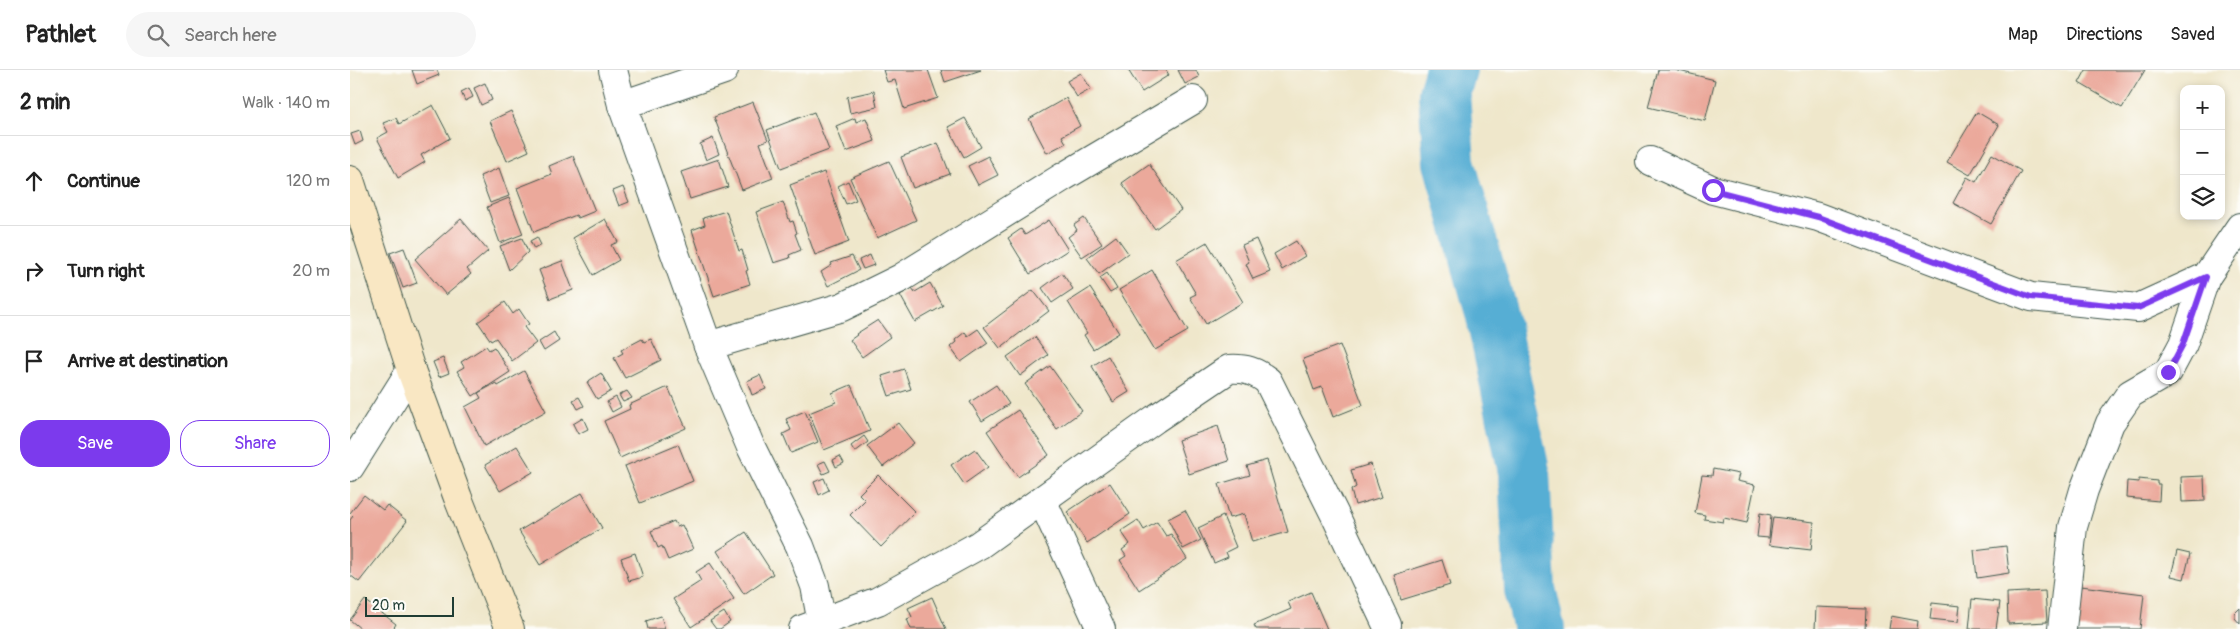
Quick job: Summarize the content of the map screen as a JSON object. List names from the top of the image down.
{
  "scale_bar": "20 m",
  "page": {
    "header": "Pathlet",
    "search": "Search here",
    "nav": ["Map", "Directions", "Saved"],
    "heading": ["2 min", "Walk · 140 m"],
    "map_buttons": ["+", "−"],
    "list": [
      ["Continue", "120 m"],
      ["Turn right", "20 m"],
      "Arrive at destination"
    ],
    "buttons": ["Save", "Share"],
    "scale": "20 m"
  }
}
